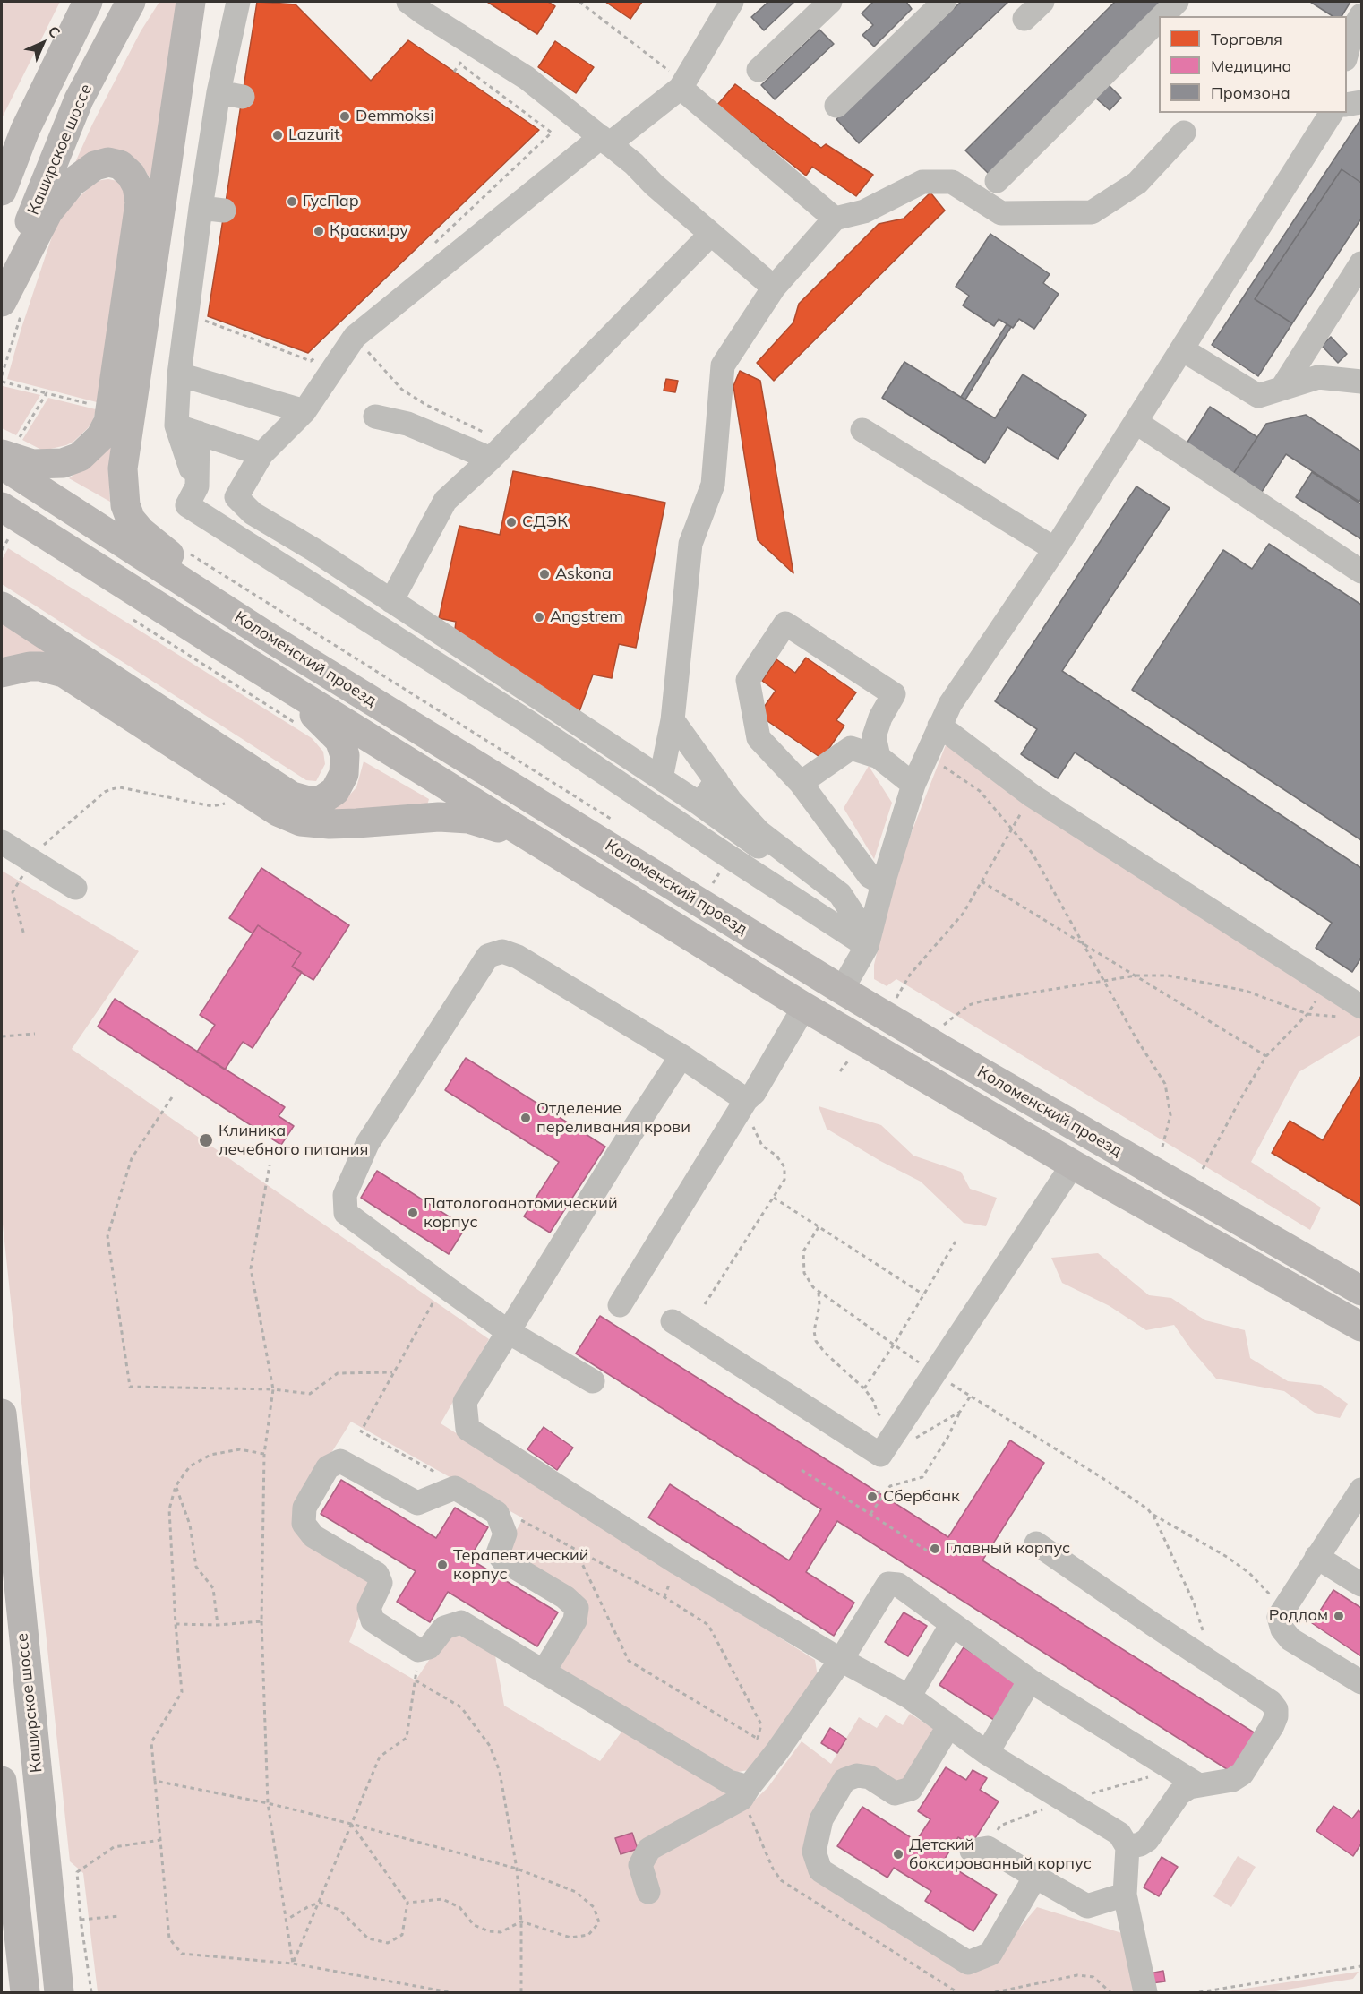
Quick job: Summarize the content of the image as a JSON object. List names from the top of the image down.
{
  "streets": {
    "main road": ["Каширское шоссе", "Коломенский проезд"]
  },
  "places": [
    "Demmoksi",
    "Lazurit",
    "ГусПар",
    "Краски.ру",
    "СДЭК",
    "Askona",
    "Angstrem",
    "Отделение переливания крови",
    "Клиника лечебного питания",
    "Патологоанотомический корпус",
    "Сбербанк",
    "Главный корпус",
    "Терапевтический корпус",
    "Роддом",
    "Детский боксированный корпус"
  ],
  "legend": ["Торговля", "Медицина", "Промзона"],
  "north": "top right"
}
